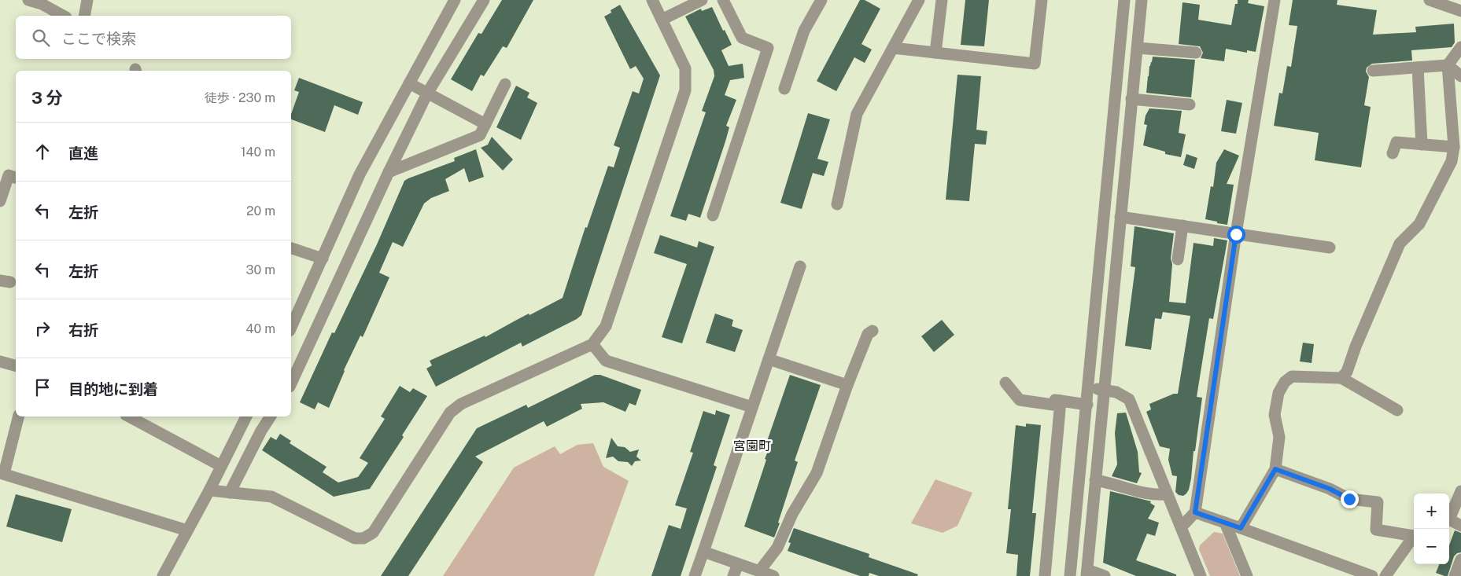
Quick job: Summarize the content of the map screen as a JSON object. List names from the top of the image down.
{
  "districts": ["宮園町"],
  "page": {
    "search": "ここで検索",
    "heading": ["3 分", "徒歩 · 230 m"],
    "list": [
      ["直進", "140 m"],
      ["左折", "20 m"],
      ["左折", "30 m"],
      ["右折", "40 m"],
      "目的地に到着"
    ],
    "map_buttons": ["+", "−"]
  }
}
